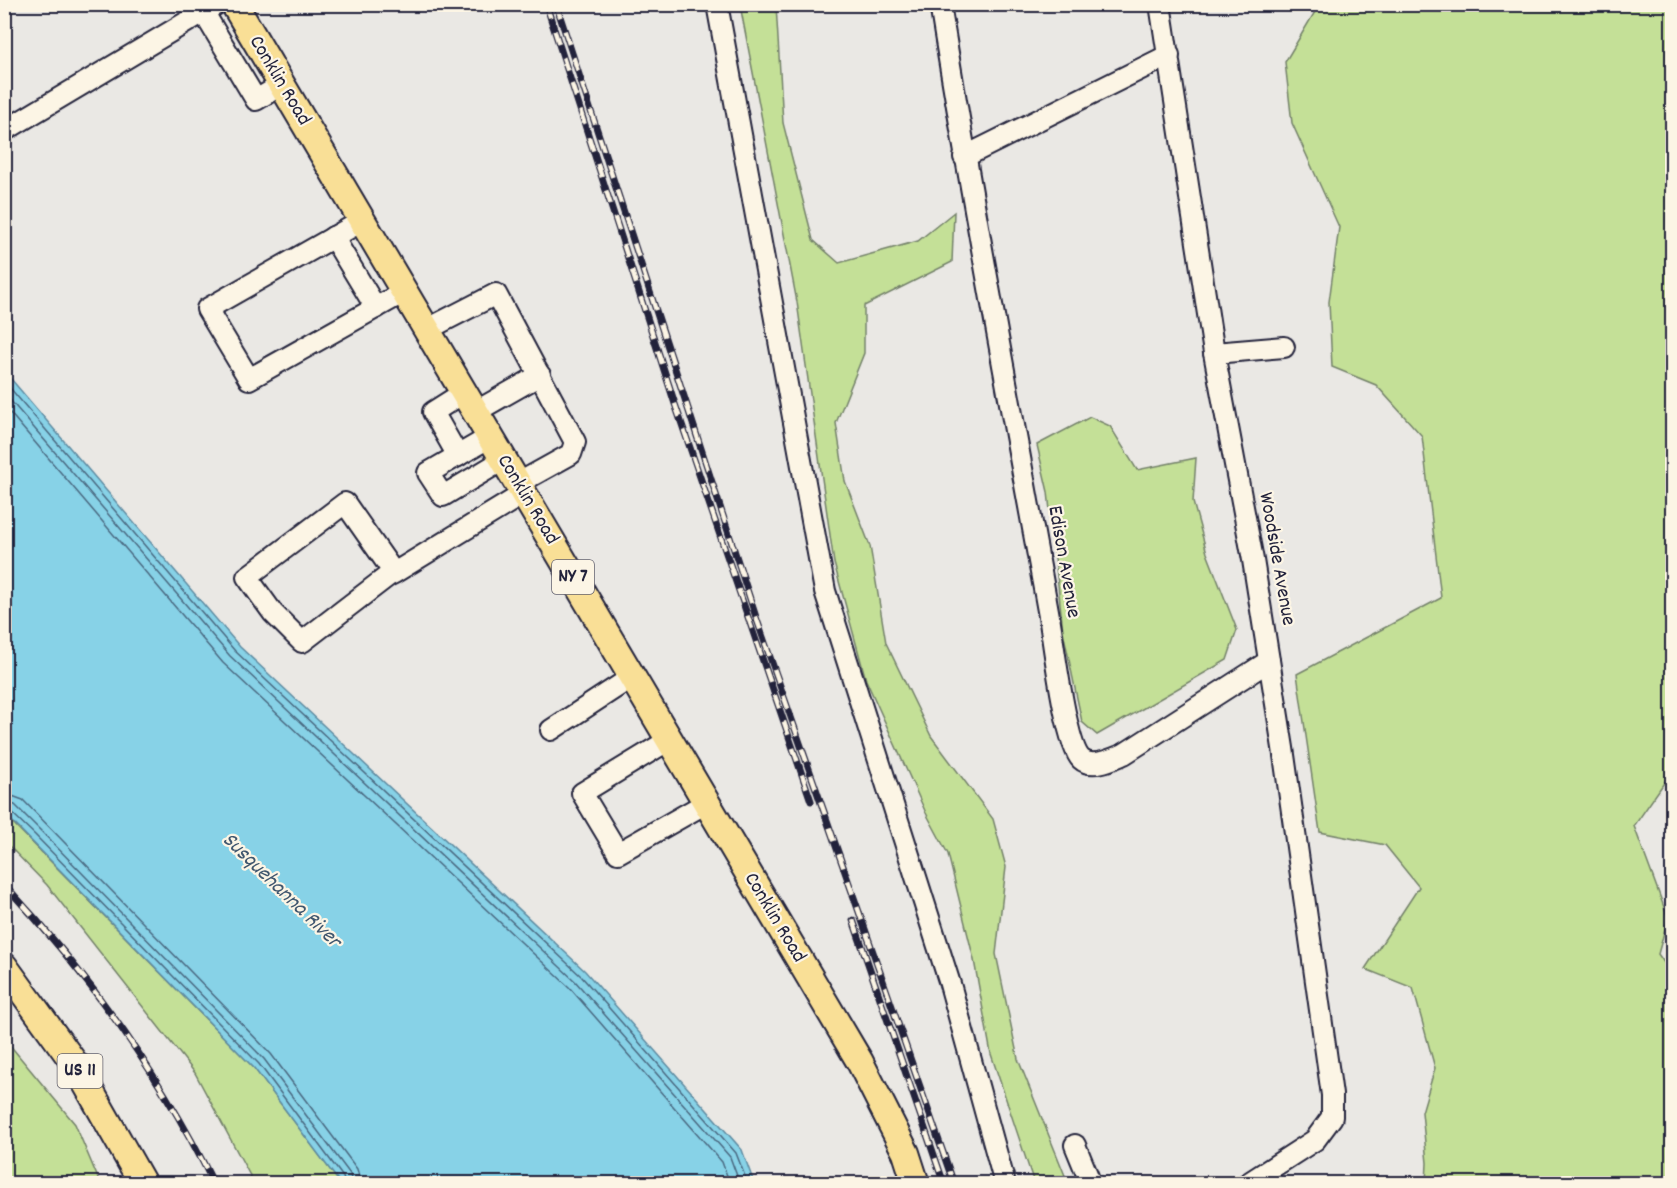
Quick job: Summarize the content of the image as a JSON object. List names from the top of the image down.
{
  "streets": {
    "main road": ["Conklin Road", "NY 7", "US 11"],
    "street": ["Woodside Avenue", "Edison Avenue"]
  },
  "crossings": [
    ["Woodside Avenue", "Edison Avenue"]
  ],
  "water": ["Susquehanna River"]
}
